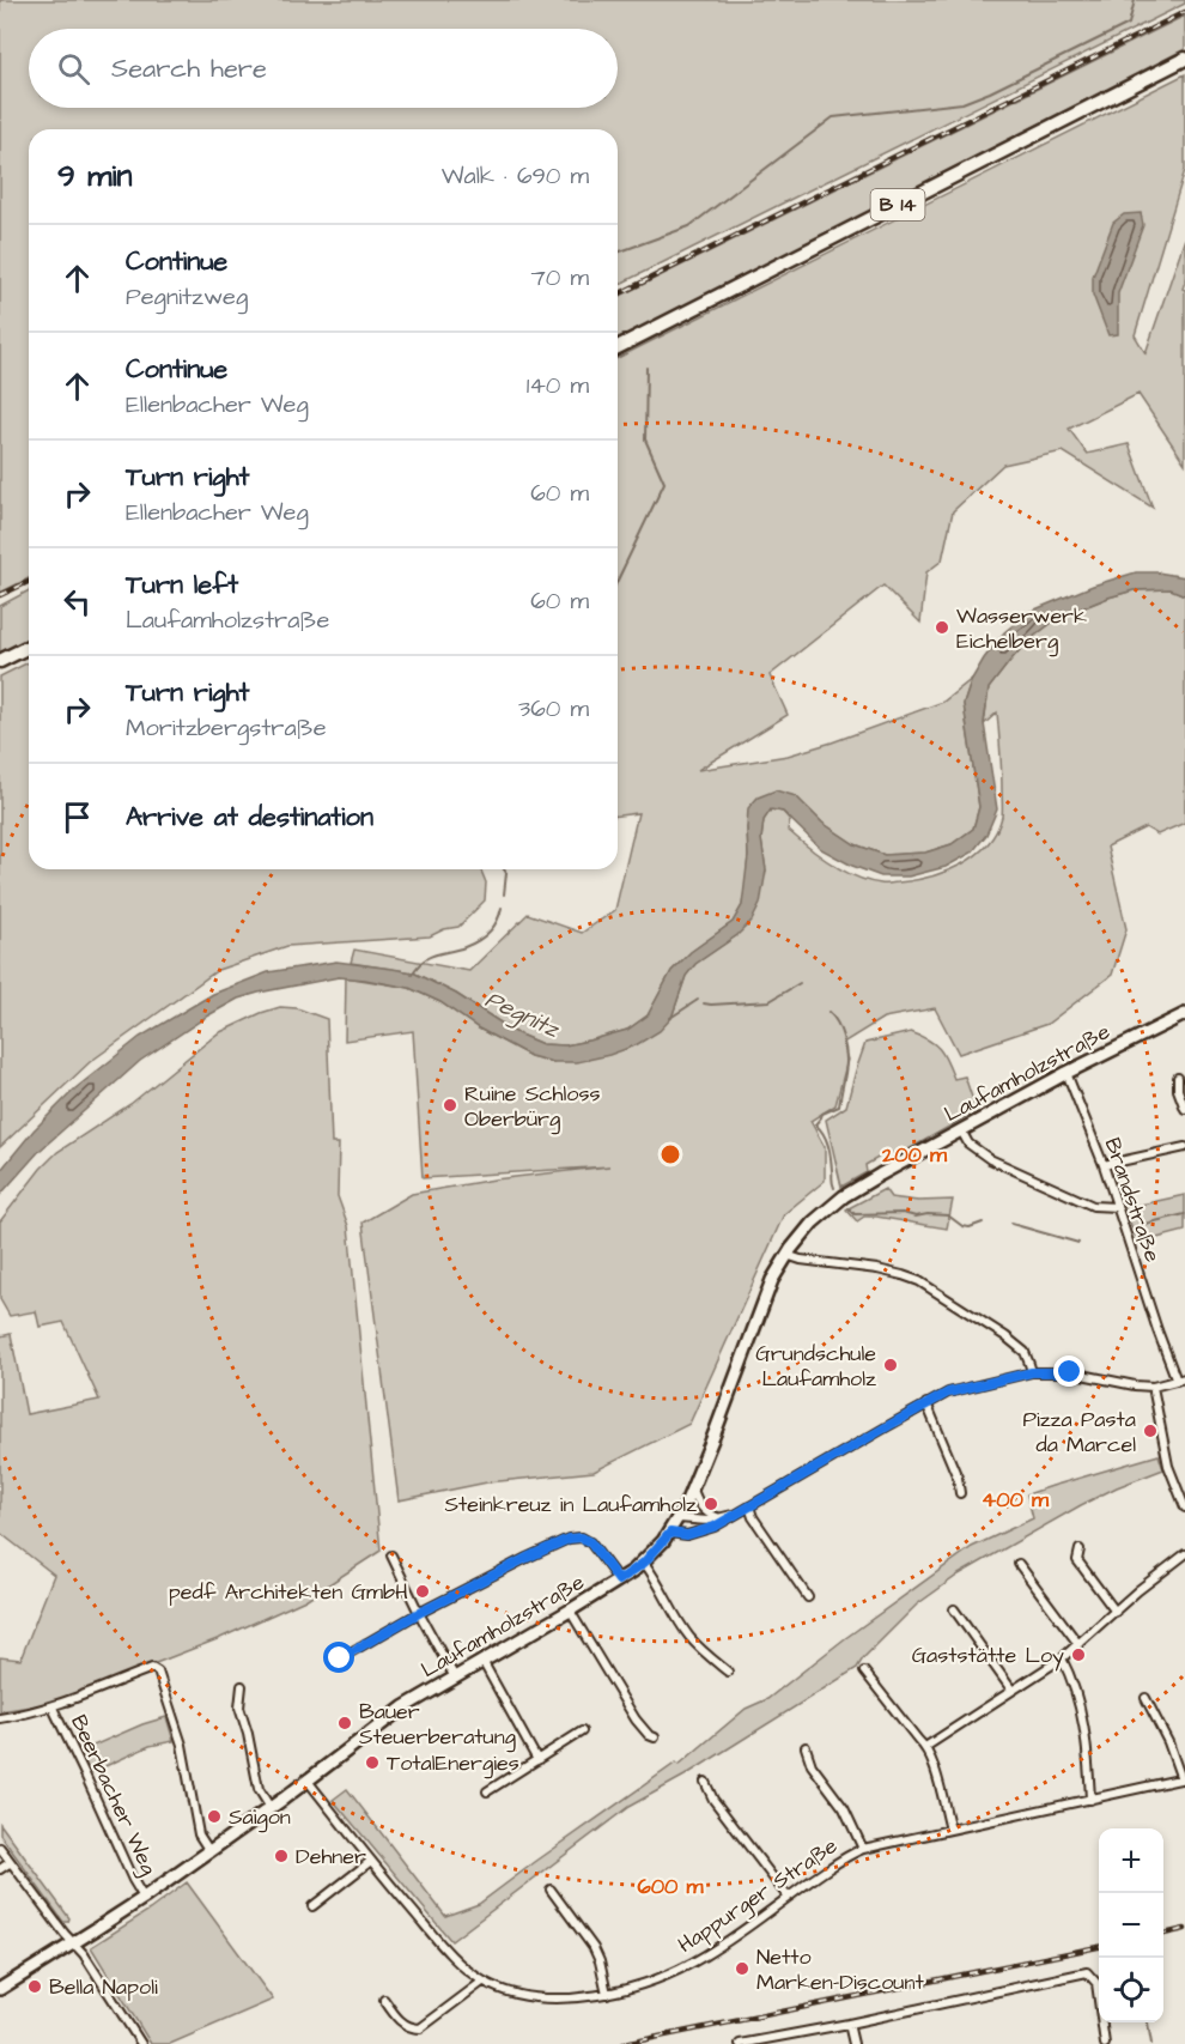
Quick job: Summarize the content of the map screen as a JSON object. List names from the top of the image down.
{
  "streets": {
    "main road": ["B 14", "Laufamholzstraße"],
    "street": ["Brandstraße", "Beerbacher Weg", "Happurger Straße"]
  },
  "crossings": [
    ["Laufamholzstraße", "Brandstraße"],
    ["Laufamholzstraße", "Beerbacher Weg"],
    ["Laufamholzstraße", "Happurger Straße"]
  ],
  "water": ["Pegnitz"],
  "places": [
    "Wasserwerk Eichelberg",
    "Ruine Schloss Oberbürg",
    "Grundschule Laufamholz",
    "Pizza Pasta da Marcel",
    "Steinkreuz in Laufamholz",
    "pedf Architekten GmbH",
    "Gaststätte Loy",
    "Bauer Steuerberatung",
    "TotalEnergies",
    "Saigon",
    "Dehner",
    "Netto Marken-Discount",
    "Bella Napoli"
  ],
  "page": {
    "search": "Search here",
    "heading": ["9 min", "Walk · 690 m"],
    "list": [
      ["Continue", "Pegnitzweg", "70 m"],
      ["Continue", "Ellenbacher Weg", "140 m"],
      ["Turn right", "Ellenbacher Weg", "60 m"],
      ["Turn left", "Laufamholzstraße", "60 m"],
      ["Turn right", "Moritzbergstraße", "360 m"],
      "Arrive at destination"
    ],
    "map_buttons": ["+", "−"]
  },
  "rings": ["200 m", "400 m", "600 m"]
}
